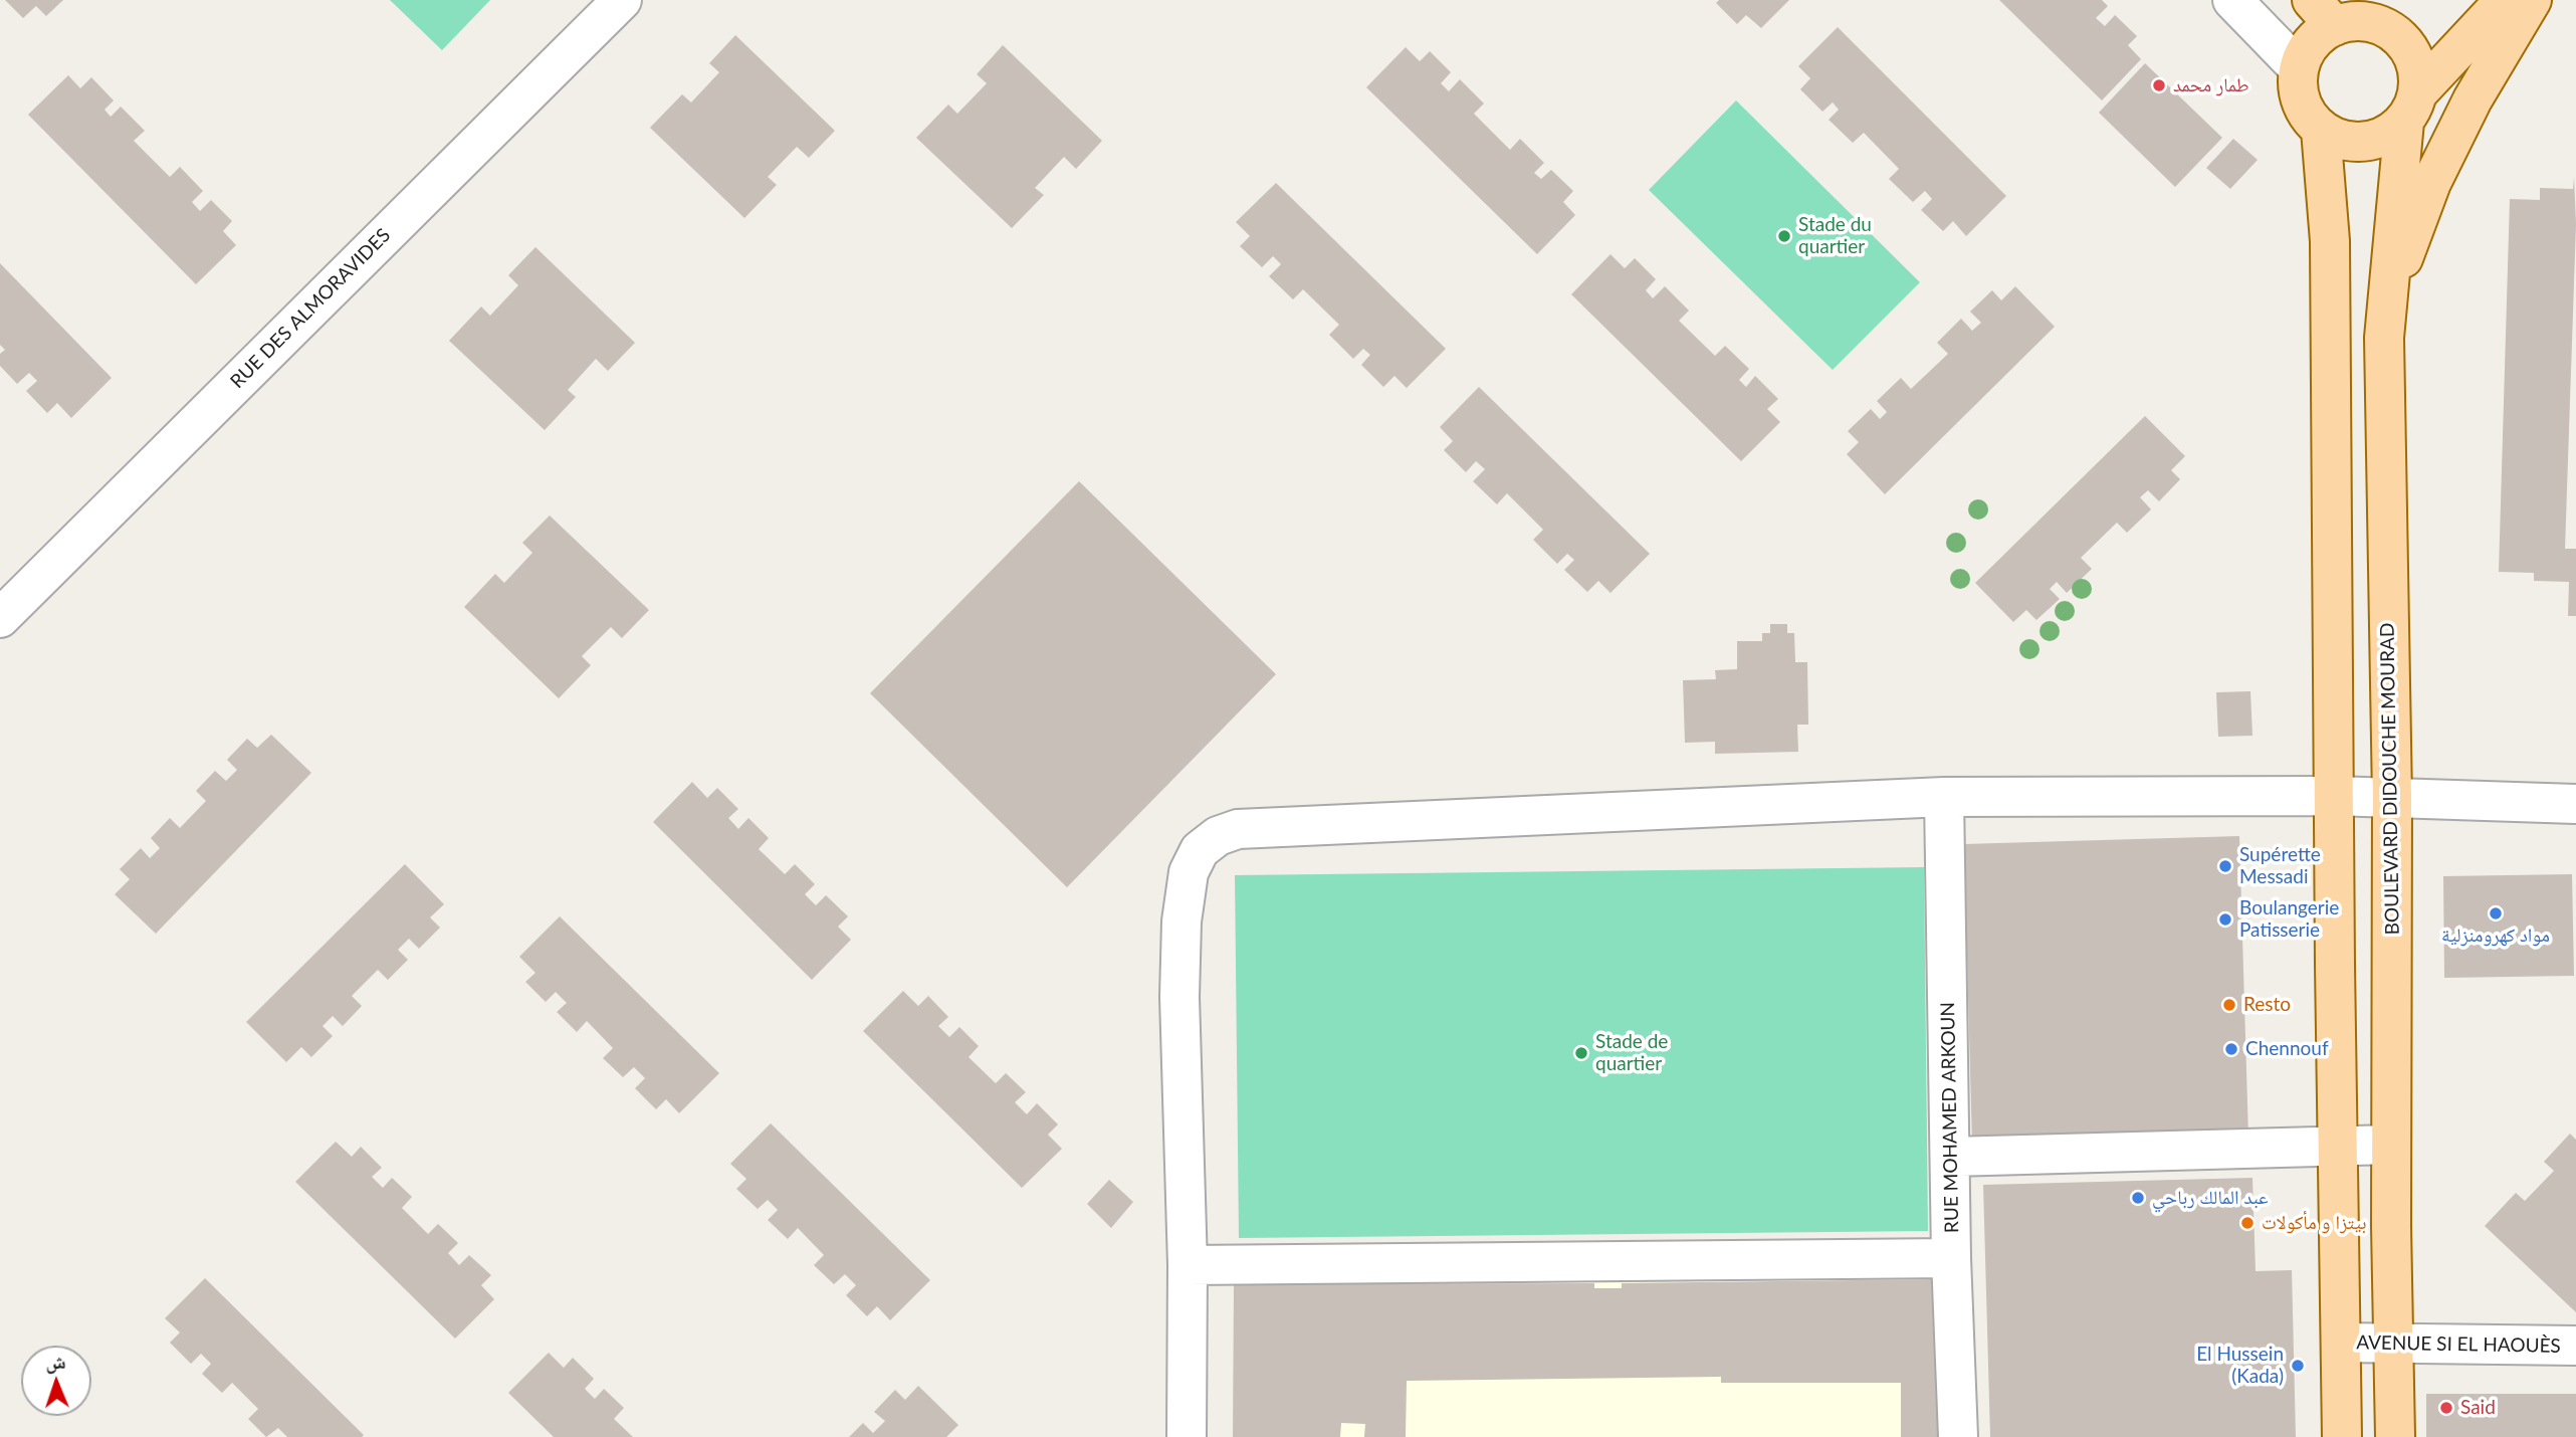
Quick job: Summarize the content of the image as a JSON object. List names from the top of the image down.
{
  "streets": {
    "main road": ["BOULEVARD DIDOUCHE MOURAD"],
    "street": ["RUE DES ALMORAVIDES", "RUE MOHAMED ARKOUN", "AVENUE SI EL HAOUÈS"]
  },
  "crossings": [
    ["BOULEVARD DIDOUCHE MOURAD", "AVENUE SI EL HAOUÈS"]
  ],
  "places": [
    "طمار محمد",
    "Stade du quartier",
    "Supérette Messadi",
    "مواد كهرومنزلية",
    "Boulangerie Patisserie",
    "Resto",
    "Chennouf",
    "Stade de quartier",
    "عبد المالك رباحي",
    "بيتزا و مأكولات",
    "El Hussein (Kada)",
    "Said"
  ],
  "north": "top"
}
